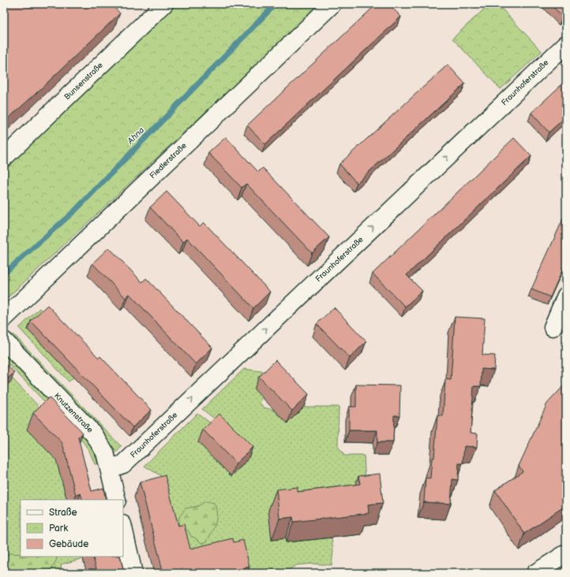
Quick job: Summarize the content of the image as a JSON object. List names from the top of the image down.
{
  "streets": {
    "street": [
      "Bunsenstraße",
      "Fraunhoferstraße",
      "Fiedlerstraße",
      "Knutzenstraße"
    ]
  },
  "crossings": [
    ["Fraunhoferstraße", "Knutzenstraße"]
  ],
  "one_way": ["Fraunhoferstraße"],
  "water": ["Ahna"],
  "legend": ["Straße", "Park", "Gebäude"]
}
